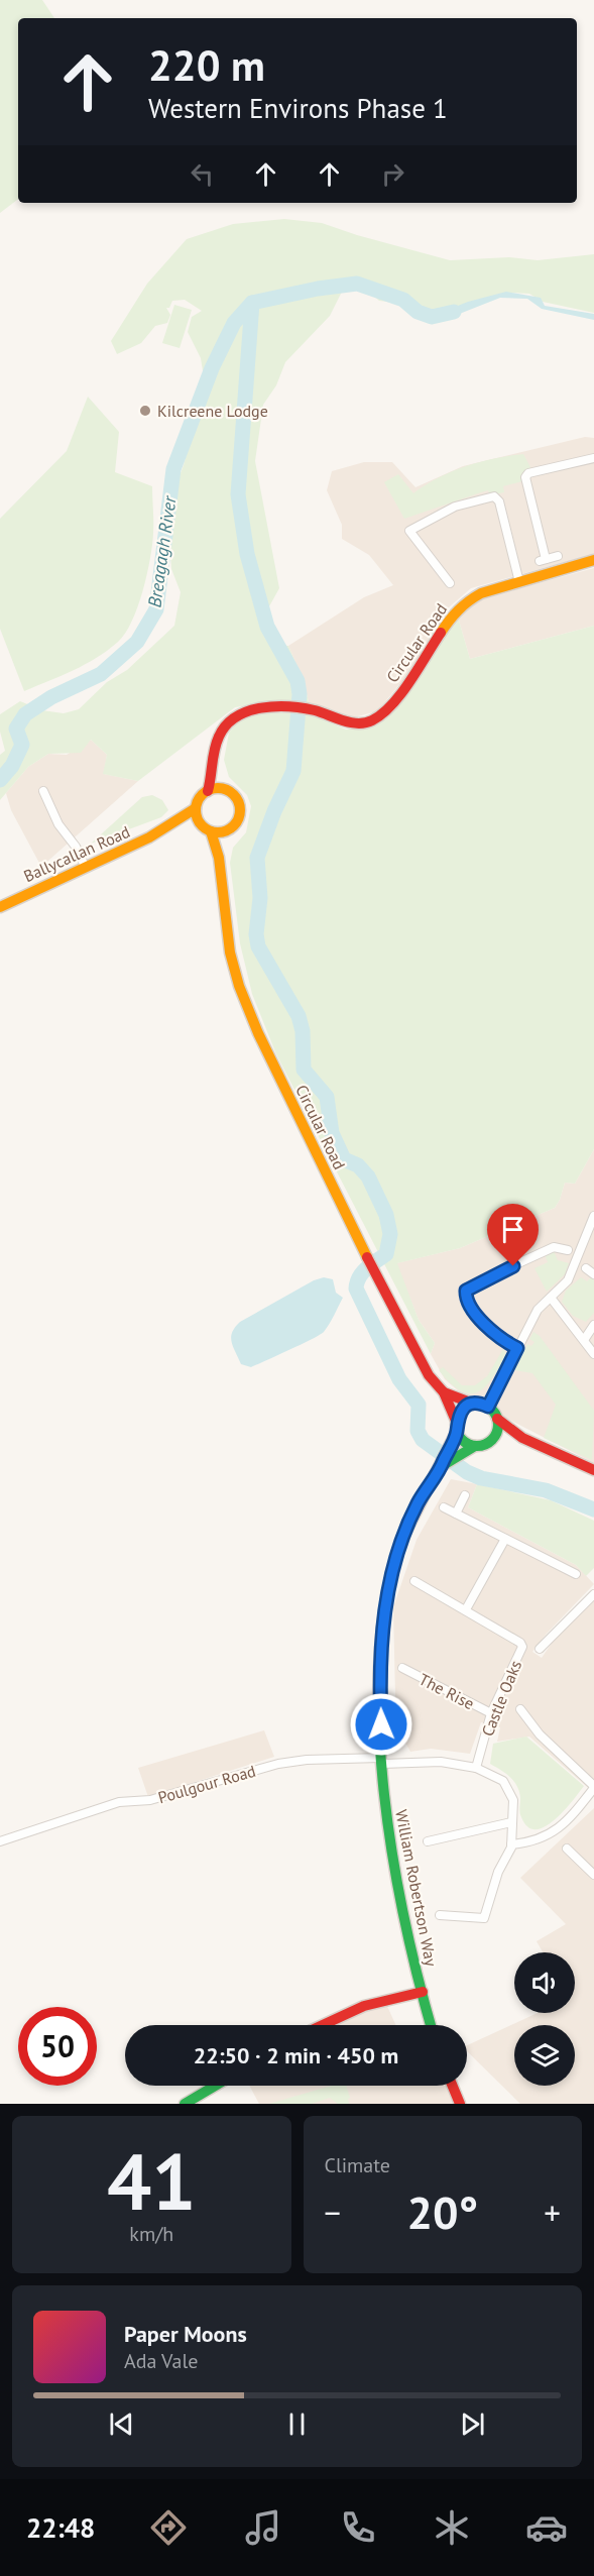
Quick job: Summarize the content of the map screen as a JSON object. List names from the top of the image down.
{
  "streets": {
    "main road": ["Circular Road", "Ballycallan Road", "William Robertson Way"],
    "street": ["The Rise", "Castle Oaks", "Poulgour Road"]
  },
  "crossings": [
    ["Circular Road", "Ballycallan Road"],
    ["Circular Road", "William Robertson Way"],
    ["The Rise", "Castle Oaks"],
    ["Poulgour Road", "William Robertson Way"]
  ],
  "water": ["Breagagh River"],
  "places": ["Kilcreene Lodge"],
  "page": {
    "turn": ["220 m", "Western Environs Phase 1"],
    "limit": "50",
    "trip": "22:50 · 2 min · 450 m",
    "tile": [
      ["41", "km/h"],
      "Climate"
    ],
    "heat": ["−", "20°", "+"],
    "song": ["Paper Moons", "Ada Vale"],
    "tabs": "22:48"
  }
}
